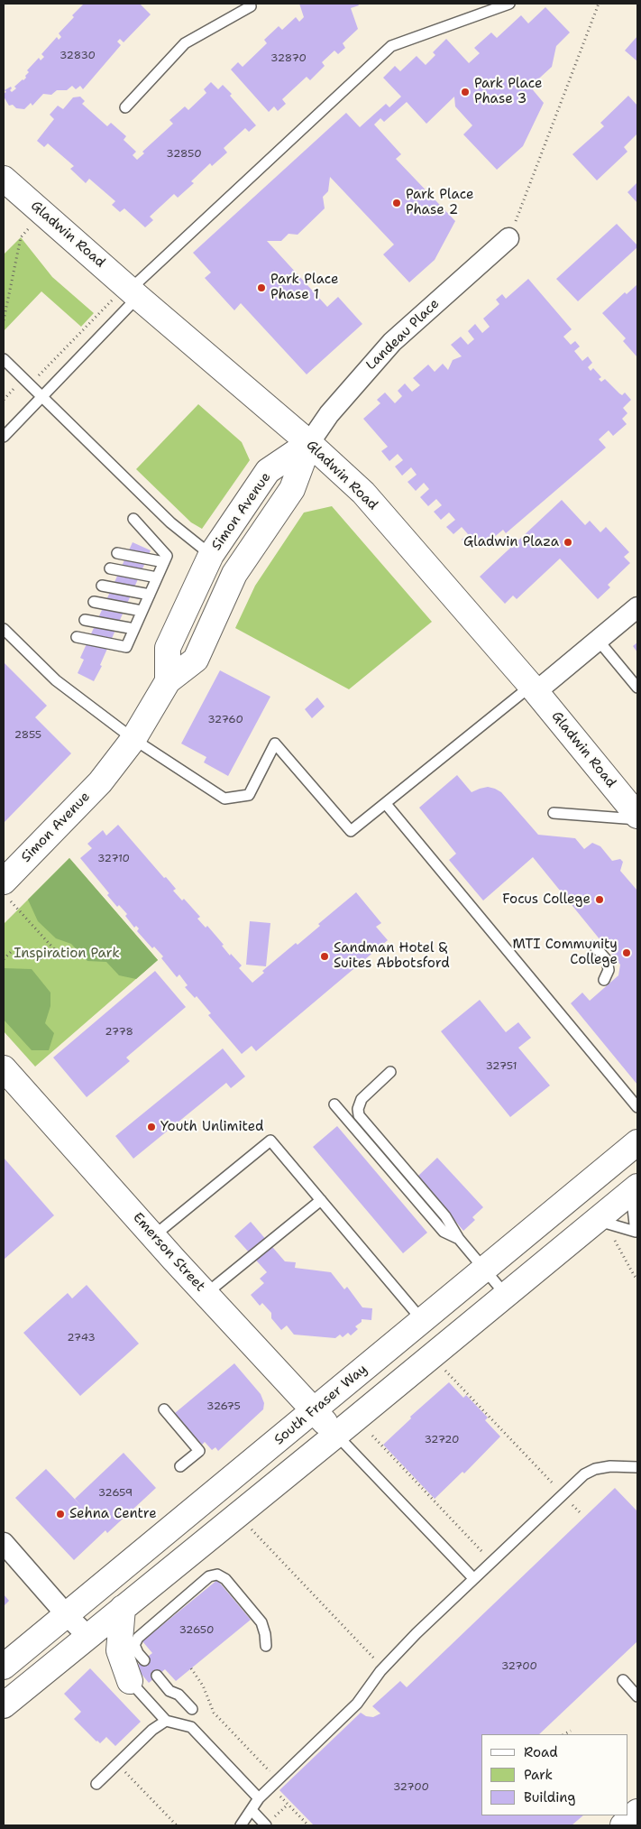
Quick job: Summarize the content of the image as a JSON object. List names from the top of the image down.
{
  "streets": {
    "main road": [
      "Gladwin Road",
      "Simon Avenue",
      "Emerson Street",
      "South Fraser Way"
    ],
    "street": ["Landeau Place"]
  },
  "crossings": [
    ["Gladwin Road", "Landeau Place"],
    ["Gladwin Road", "Simon Avenue"],
    ["Landeau Place", "Simon Avenue"],
    ["Emerson Street", "South Fraser Way"]
  ],
  "parks": ["Inspiration Park"],
  "places": [
    "Park Place Phase 3",
    "Park Place Phase 2",
    "Park Place Phase 1",
    "Gladwin Plaza",
    "Focus College",
    "MTI Community College",
    "Sandman Hotel & Suites Abbotsford",
    "Youth Unlimited",
    "Sehna Centre"
  ],
  "house_numbers": [
    "32830",
    "32870",
    "32850",
    "32760",
    "2855",
    "32710",
    "2778",
    "32751",
    "2743",
    "32675",
    "32720",
    "32659",
    "32650",
    "32700",
    "32700"
  ],
  "legend": ["Road", "Park", "Building"]
}
